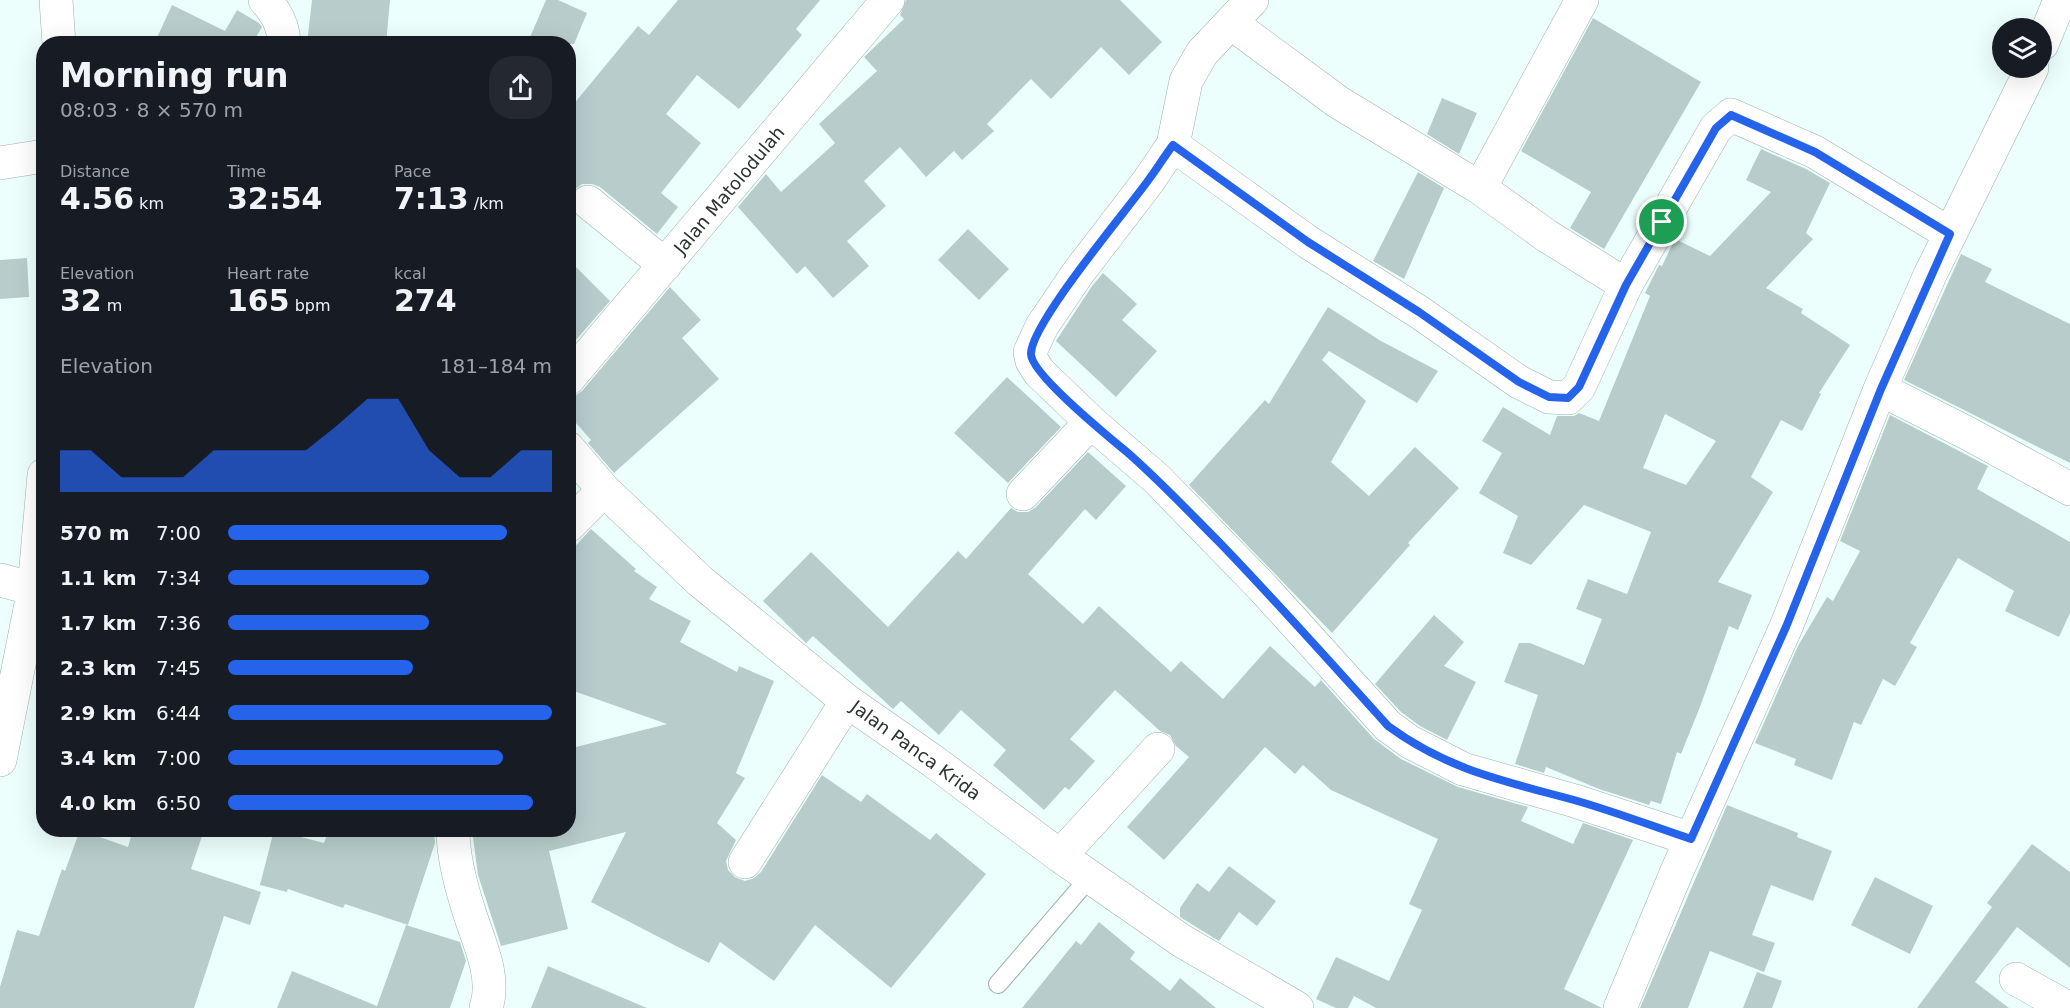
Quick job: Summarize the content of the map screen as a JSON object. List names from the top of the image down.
{
  "streets": {
    "street": ["Jalan Matolodulah", "Jalan Panca Krida"]
  },
  "page": {
    "heading": ["Morning run", "08:03 · 8 × 570 m"],
    "stats": [
      ["Distance", "4.56 km"],
      ["Time", "32:54"],
      ["Pace", "7:13 /km"],
      ["Elevation", "32 m"],
      ["Heart rate", "165 bpm"],
      ["kcal", "274"]
    ],
    "chart": ["Elevation", "181–184 m"],
    "list": [
      {
        "name": "570 m",
        "note": "7:00"
      },
      {
        "name": "1.1 km",
        "note": "7:34"
      },
      {
        "name": "1.7 km",
        "note": "7:36"
      },
      {
        "name": "2.3 km",
        "note": "7:45"
      },
      {
        "name": "2.9 km",
        "note": "6:44"
      },
      {
        "name": "3.4 km",
        "note": "7:00"
      },
      {
        "name": "4.0 km",
        "note": "6:50"
      }
    ]
  }
}
